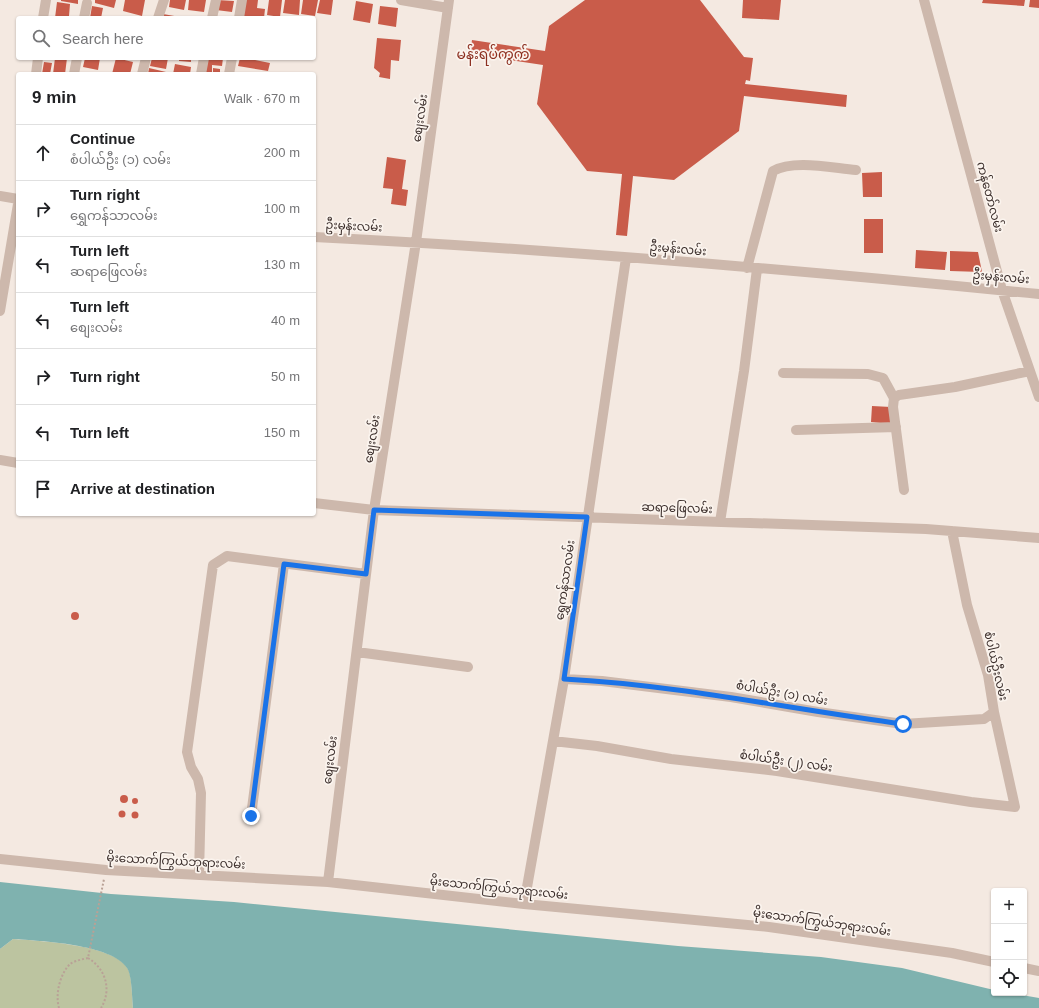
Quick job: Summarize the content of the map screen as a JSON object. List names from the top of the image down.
{
  "streets": {
    "street": [
      "စျေးလမ်း",
      "ကန်တော်လမ်း",
      "ဦးမှန်းလမ်း",
      "ဆရာဖြေလမ်း",
      "‌ရွှေကန်သာလမ်း",
      "စံပါယ်ဦးလမ်း",
      "စံပါယ်ဦး (၁) လမ်း",
      "စံပါယ်ဦး (၂) လမ်း",
      "မိုးသောက်ကြွယ်ဘုရားလမ်း"
    ]
  },
  "crossings": [
    ["စျေးလမ်း", "ဦးမှန်းလမ်း"],
    ["စျေးလမ်း", "ဆရာဖြေလမ်း"],
    ["စျေးလမ်း", "မိုးသောက်ကြွယ်ဘုရားလမ်း"],
    ["ကန်တော်လမ်း", "ဦးမှန်းလမ်း"],
    ["ဦးမှန်းလမ်း", "‌ရွှေကန်သာလမ်း"],
    ["ဆရာဖြေလမ်း", "‌ရွှေကန်သာလမ်း"],
    ["ဆရာဖြေလမ်း", "စံပါယ်ဦးလမ်း"],
    ["‌ရွှေကန်သာလမ်း", "စံပါယ်ဦး (၁) လမ်း"],
    ["‌ရွှေကန်သာလမ်း", "စံပါယ်ဦး (၂) လမ်း"],
    ["‌ရွှေကန်သာလမ်း", "မိုးသောက်ကြွယ်ဘုရားလမ်း"],
    ["စံပါယ်ဦးလမ်း", "စံပါယ်ဦး (၁) လမ်း"],
    ["စံပါယ်ဦးလမ်း", "စံပါယ်ဦး (၂) လမ်း"]
  ],
  "districts": ["မန်းရပ်ကွက်"],
  "page": {
    "search": "Search here",
    "heading": ["9 min", "Walk · 670 m"],
    "list": [
      ["Continue", "စံပါယ်ဦး (၁) လမ်း", "200 m"],
      ["Turn right", "‌ရွှေကန်သာလမ်း", "100 m"],
      ["Turn left", "ဆရာဖြေလမ်း", "130 m"],
      ["Turn left", "စျေးလမ်း", "40 m"],
      ["Turn right", "50 m"],
      ["Turn left", "150 m"],
      "Arrive at destination"
    ],
    "map_buttons": ["+", "−"]
  }
}
